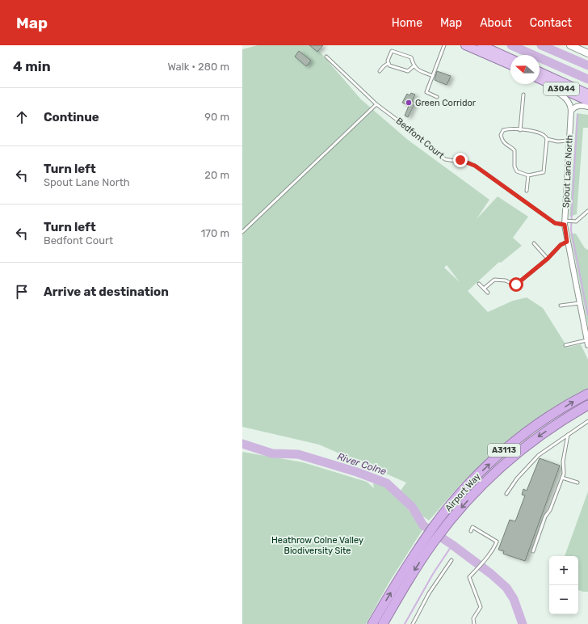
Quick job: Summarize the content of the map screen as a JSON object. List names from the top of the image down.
{
  "streets": {
    "highway": ["A3113", "Airport Way"],
    "main road": ["A3044"],
    "street": ["Spout Lane North"],
    "lane": ["Bedfont Court"]
  },
  "crossings": [
    ["Bedfont Court", "Spout Lane North"]
  ],
  "water": ["River Colne"],
  "parks": ["Heathrow Colne Valley Biodiversity Site"],
  "places": ["Green Corridor"],
  "north": "left",
  "page": {
    "header": "Map",
    "nav": [
      "Home",
      "Map",
      "About",
      "Contact"
    ],
    "heading": ["4 min", "Walk · 280 m"],
    "list": [
      ["Continue", "90 m"],
      ["Turn left", "Spout Lane North", "20 m"],
      ["Turn left", "Bedfont Court", "170 m"],
      "Arrive at destination"
    ],
    "map_buttons": ["+", "−"]
  }
}
